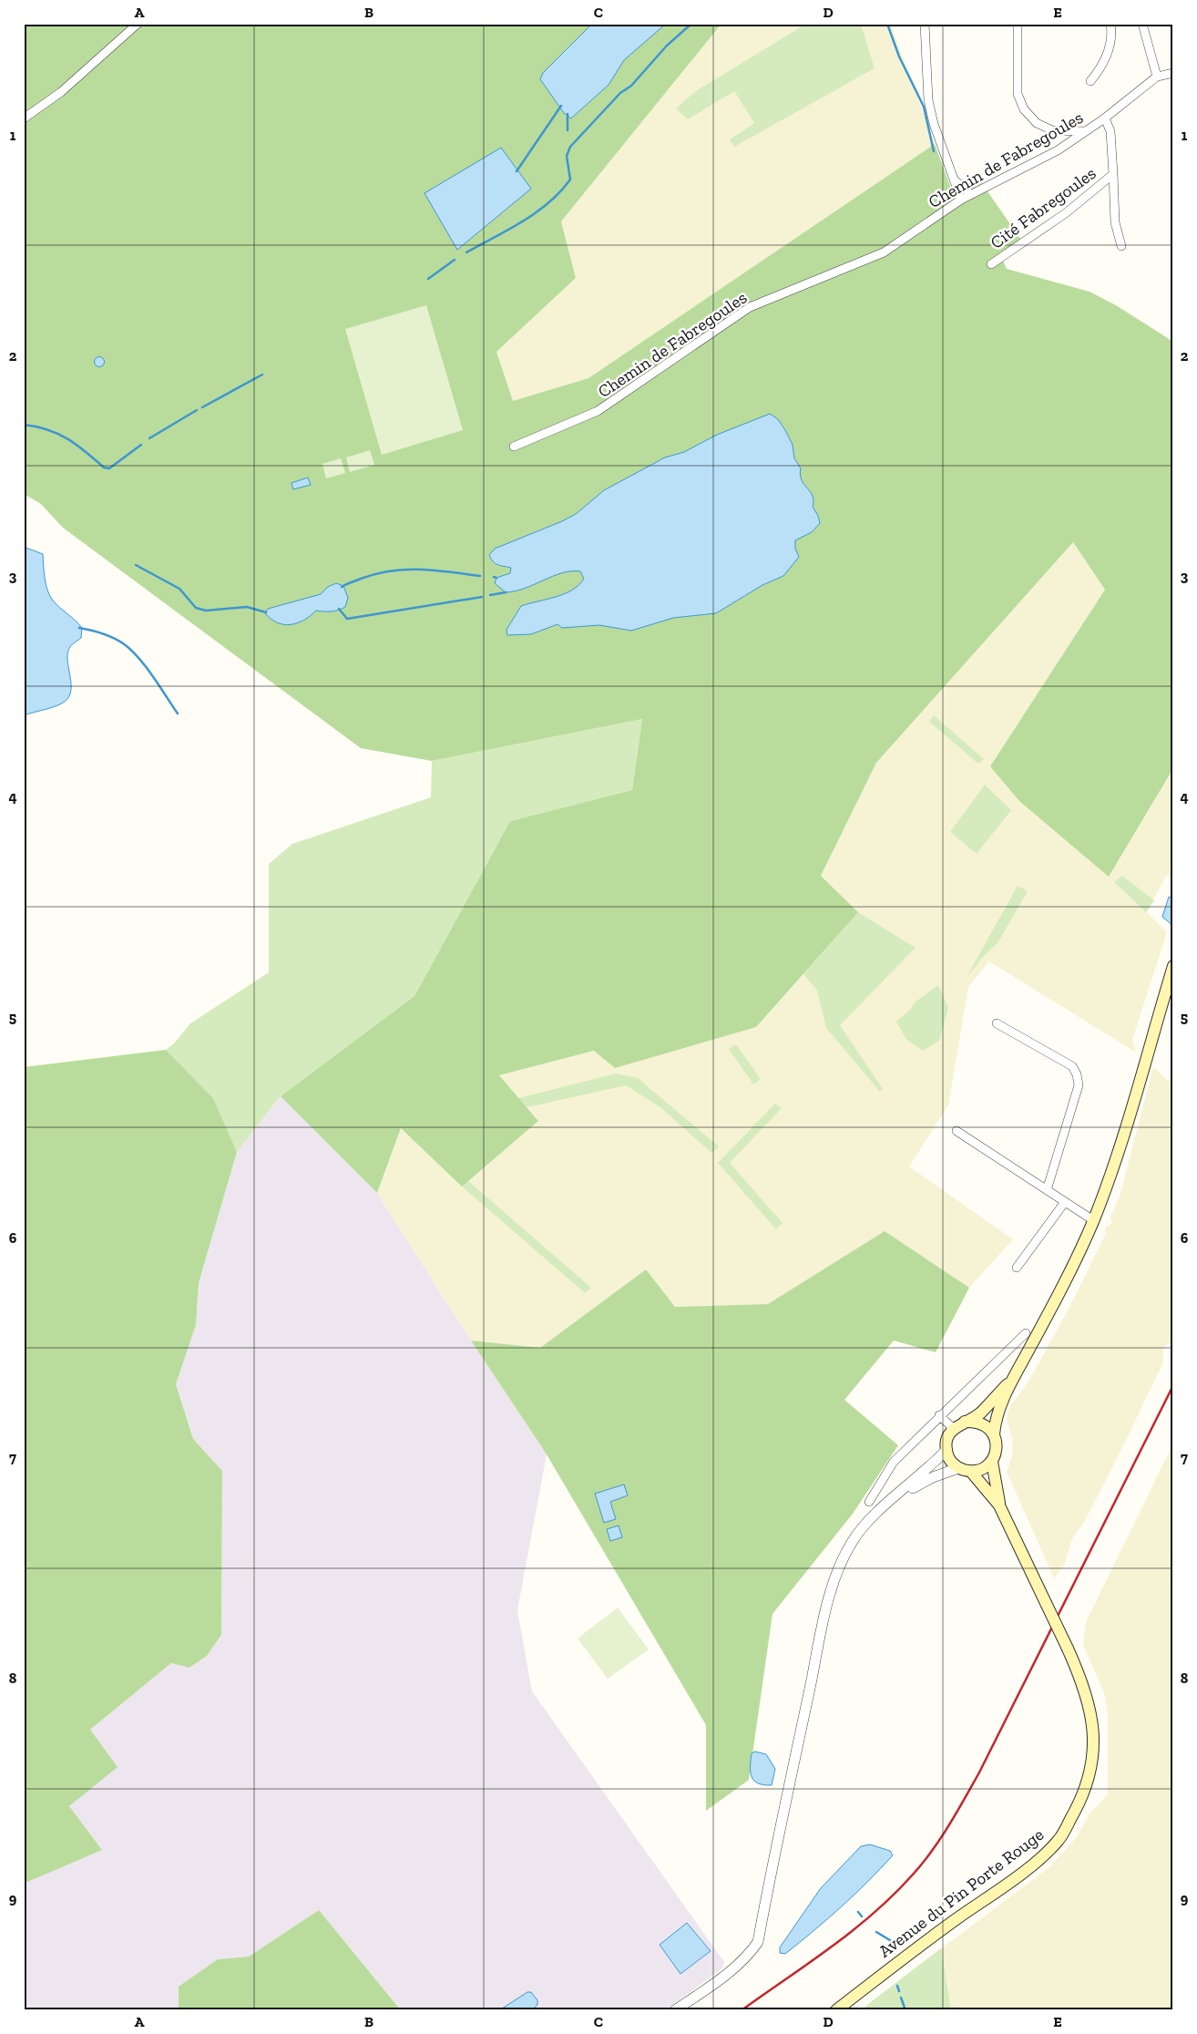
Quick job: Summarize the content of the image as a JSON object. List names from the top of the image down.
{
  "streets": {
    "main road": ["Avenue du Pin Porte Rouge"],
    "street": ["Chemin de Fabregoules", "Cité Fabregoules"]
  },
  "crossings": [
    ["Chemin de Fabregoules", "Cité Fabregoules"]
  ],
  "grid": {
    "columns": [
      "A",
      "B",
      "C",
      "D",
      "E"
    ],
    "rows": [
      "1",
      "2",
      "3",
      "4",
      "5",
      "6",
      "7",
      "8",
      "9"
    ]
  }
}
